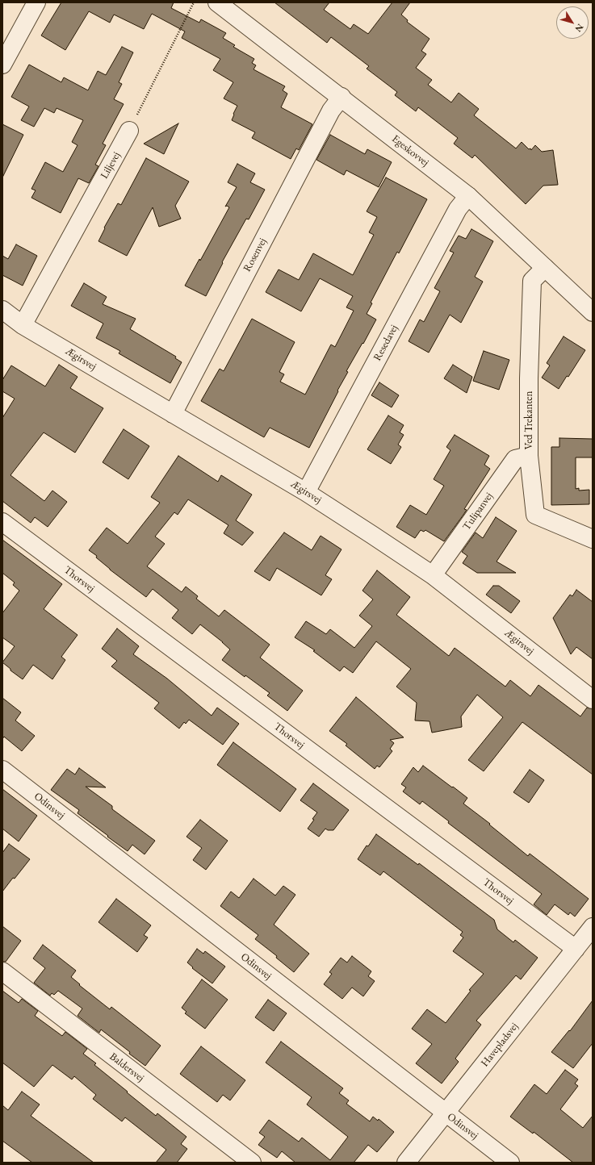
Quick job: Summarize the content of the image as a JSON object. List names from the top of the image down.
{
  "streets": {
    "street": [
      "Egeskovvej",
      "Liljevej",
      "Rosenvej",
      "Resedavej",
      "Ægirsvej",
      "Ved Trekanten",
      "Tulipanvej",
      "Thorsvej",
      "Odinsvej",
      "Havepladsvej",
      "Baldersvej"
    ]
  },
  "crossings": [
    ["Egeskovvej", "Rosenvej"],
    ["Egeskovvej", "Resedavej"],
    ["Egeskovvej", "Ved Trekanten"],
    ["Liljevej", "Ægirsvej"],
    ["Rosenvej", "Ægirsvej"],
    ["Resedavej", "Ægirsvej"],
    ["Ægirsvej", "Tulipanvej"],
    ["Ved Trekanten", "Tulipanvej"],
    ["Thorsvej", "Havepladsvej"],
    ["Odinsvej", "Havepladsvej"]
  ],
  "north": "bottom right"
}
